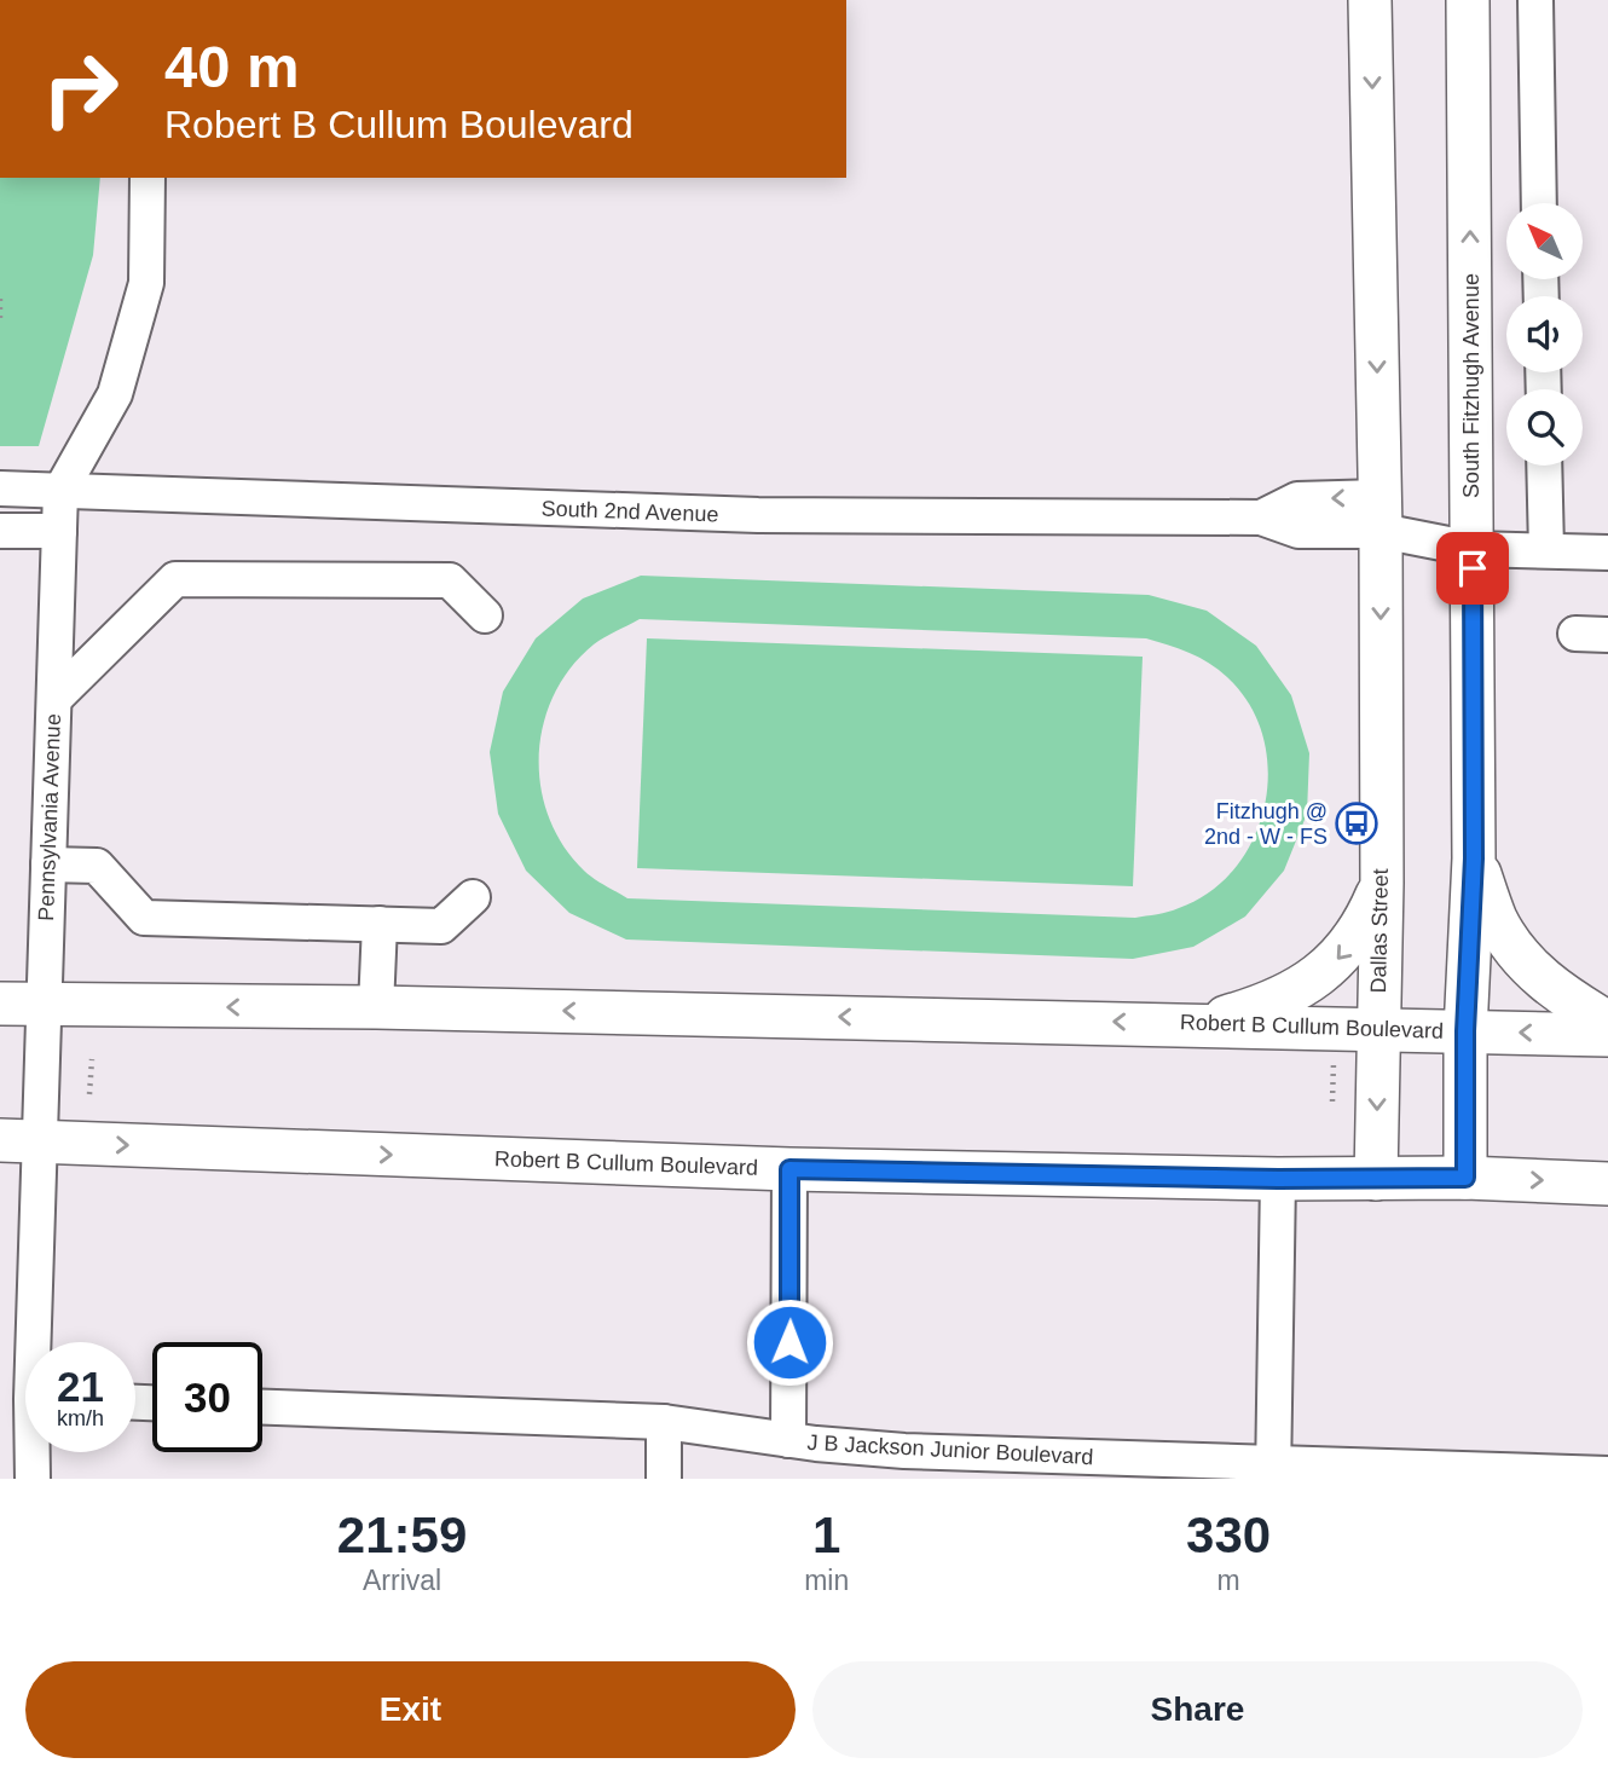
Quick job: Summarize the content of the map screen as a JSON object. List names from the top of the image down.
{
  "streets": {
    "main road": ["South Fitzhugh Avenue", "Dallas Street", "Robert B Cullum Boulevard"],
    "street": ["South 2nd Avenue", "Pennsylvania Avenue", "J B Jackson Junior Boulevard"]
  },
  "crossings": [
    ["South Fitzhugh Avenue", "South 2nd Avenue"],
    ["South Fitzhugh Avenue", "Robert B Cullum Boulevard"],
    ["South 2nd Avenue", "Pennsylvania Avenue"],
    ["South 2nd Avenue", "Dallas Street"],
    ["Pennsylvania Avenue", "Robert B Cullum Boulevard"],
    ["Dallas Street", "Robert B Cullum Boulevard"]
  ],
  "one_way": ["Dallas Street"],
  "places": {
    "bus stop": ["Fitzhugh @ 2nd - W - FS"]
  },
  "north": "top left",
  "page": {
    "turn": ["40 m", "Robert B Cullum Boulevard"],
    "speed": "21 km/h",
    "limit": "30",
    "eta": [
      "21:59",
      "Arrival",
      "1",
      "min",
      "330",
      "m"
    ],
    "buttons": ["Exit", "Share"]
  }
}
